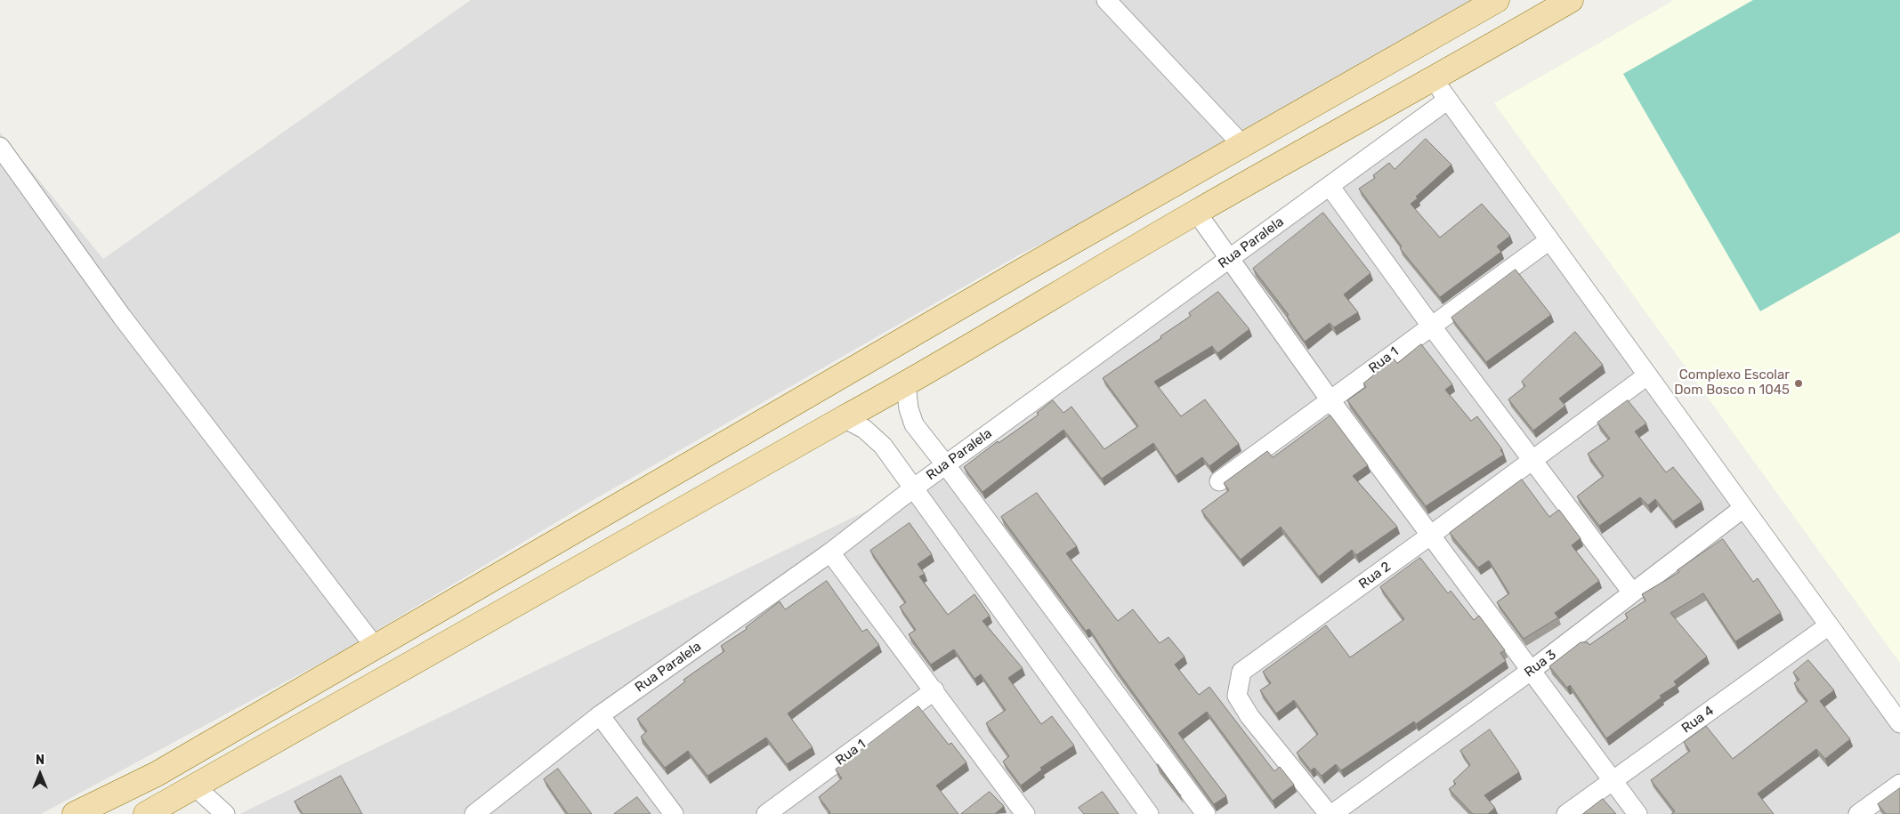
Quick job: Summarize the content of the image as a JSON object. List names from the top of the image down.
{
  "streets": {
    "street": [
      "Rua Paralela",
      "Rua 1",
      "Rua 2",
      "Rua 3",
      "Rua 4"
    ]
  },
  "places": ["Complexo Escolar Dom Bosco n 1045"],
  "north": "top"
}
